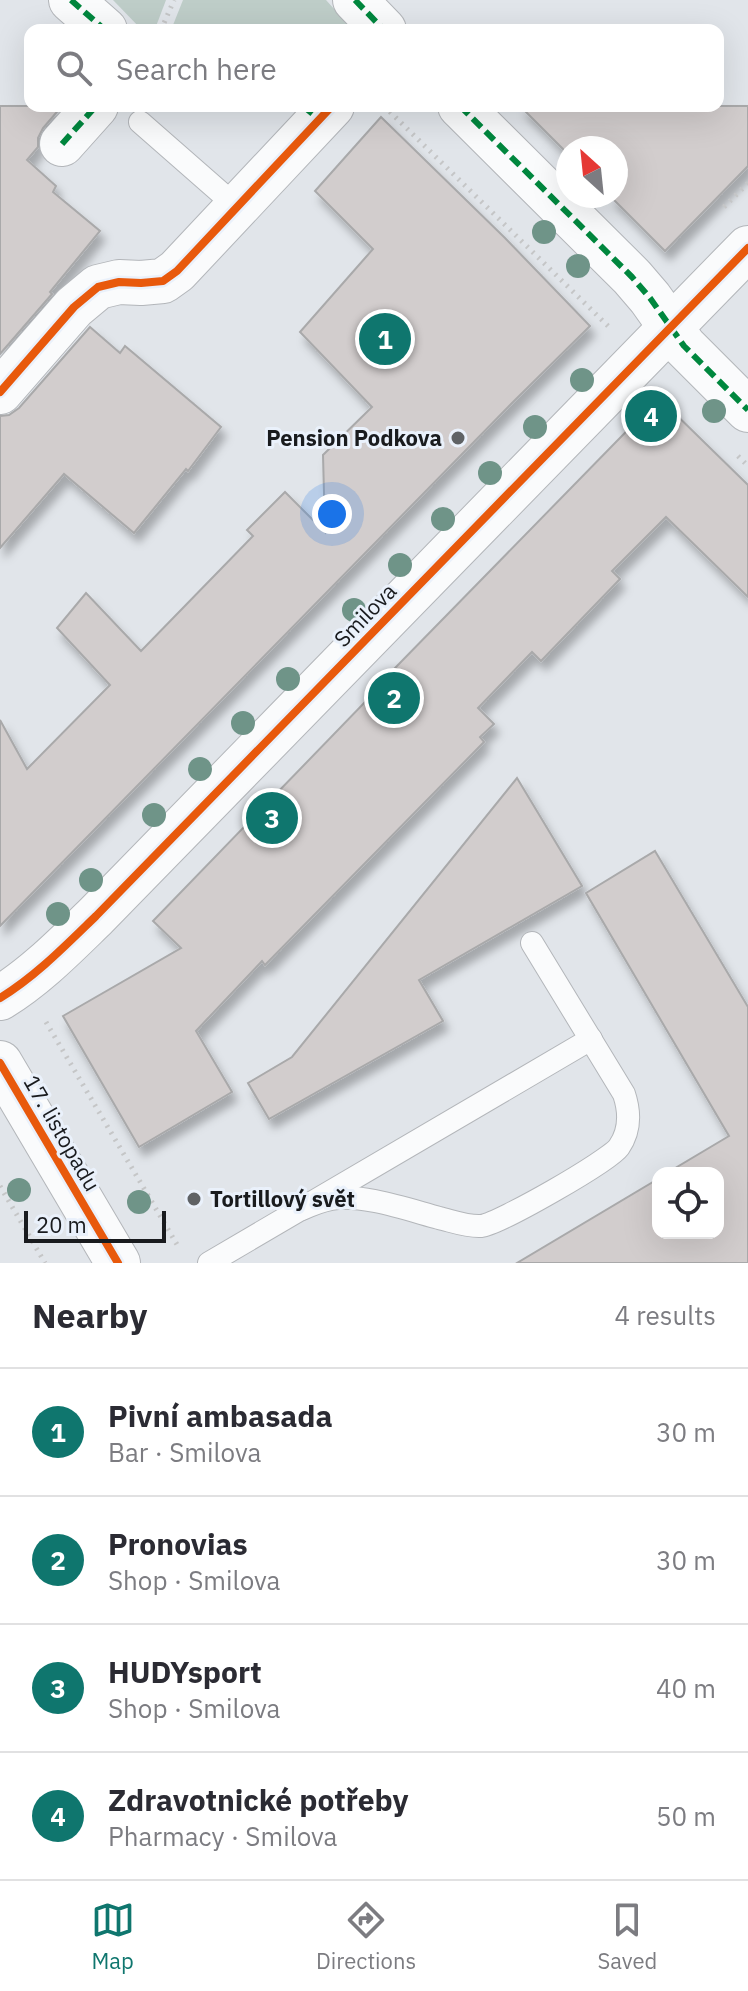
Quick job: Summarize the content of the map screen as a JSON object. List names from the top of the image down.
{
  "streets": {
    "street": ["Smilova", "17. listopadu"]
  },
  "places": ["Pension Podkova", "Tortillový svět"],
  "scale_bar": "20 m",
  "north": "top left",
  "page": {
    "search": "Search here",
    "pins": [
      "1",
      "4",
      "2",
      "3"
    ],
    "scale": "20 m",
    "heading": ["Nearby", "4 results"],
    "list": [
      {
        "mark": "1",
        "name": "Pivní ambasada",
        "note": "Bar · Smilova",
        "value": "30 m"
      },
      {
        "mark": "2",
        "name": "Pronovias",
        "note": "Shop · Smilova",
        "value": "30 m"
      },
      {
        "mark": "3",
        "name": "HUDYsport",
        "note": "Shop · Smilova",
        "value": "40 m"
      },
      {
        "mark": "4",
        "name": "Zdravotnické potřeby",
        "note": "Pharmacy · Smilova",
        "value": "50 m"
      }
    ],
    "nav": ["Map", "Directions", "Saved"]
  }
}
